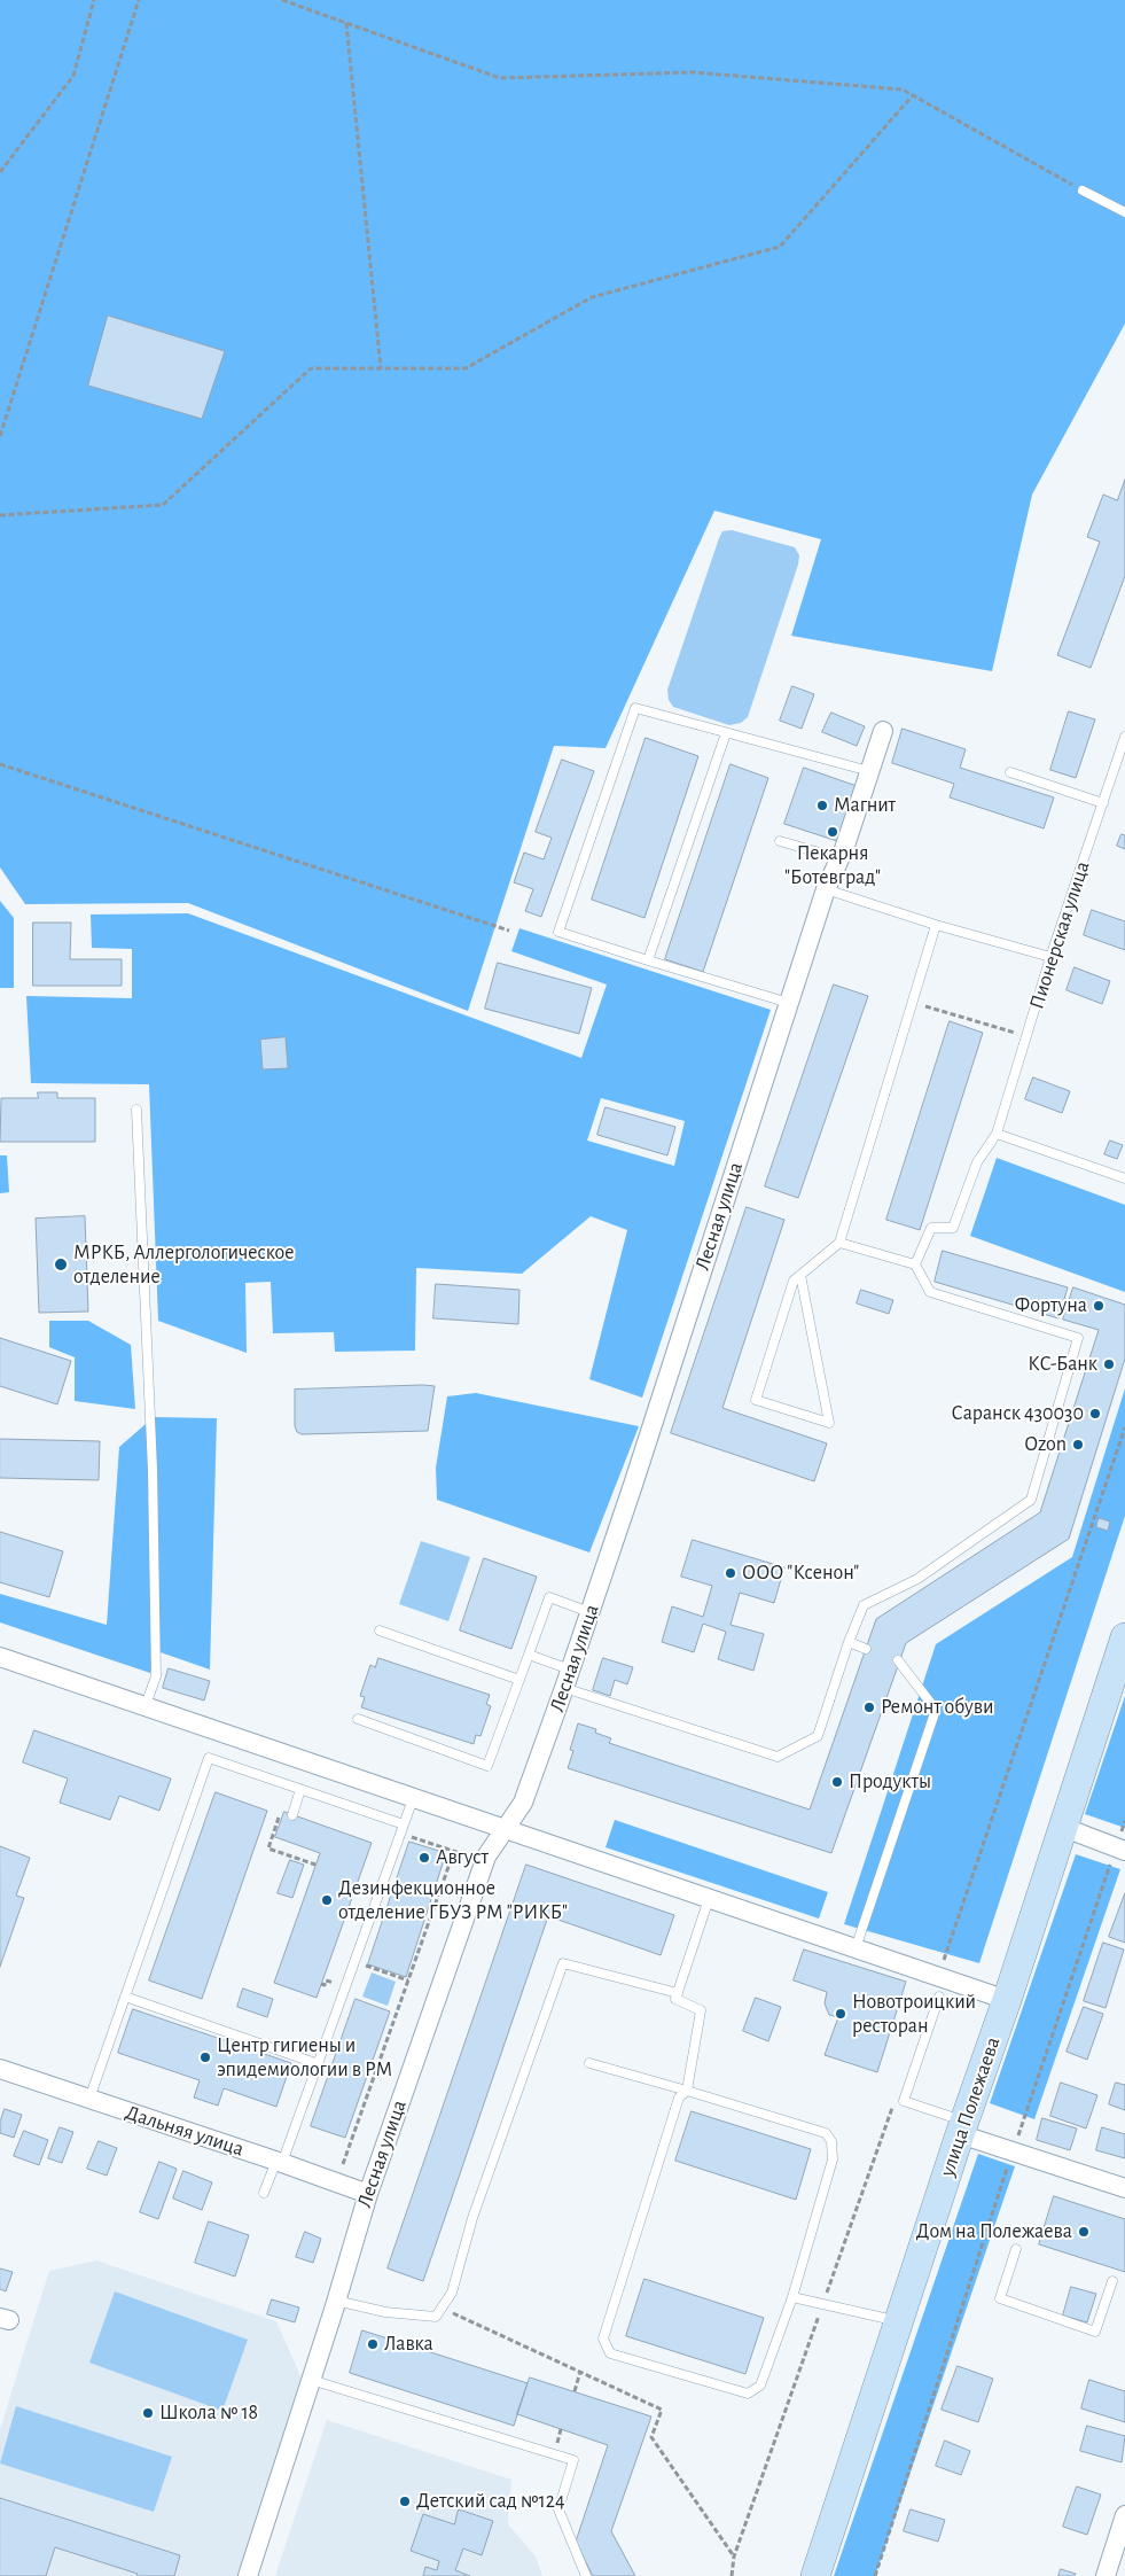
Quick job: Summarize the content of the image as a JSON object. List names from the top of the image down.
{
  "streets": {
    "main road": ["улица Полежаева"],
    "street": ["Лесная улица", "Дальняя улица"],
    "lane": ["Пионерская улица"]
  },
  "crossings": [
    ["Лесная улица", "Дальняя улица"]
  ],
  "places": [
    "Магнит",
    "Пекарня \"Ботевград\"",
    "МРКБ, Аллергологическое отделение",
    "Фортуна",
    "КС-Банк",
    "Саранск 430030",
    "Ozon",
    "ООО \"Ксенон\"",
    "Ремонт обуви",
    "Продукты",
    "Август",
    "Дезинфекционное отделение ГБУЗ РМ \"РИКБ\"",
    "Новотроицкий ресторан",
    "Центр гигиены и эпидемиологии в РМ",
    "Дом на Полежаева",
    "Лавка",
    "Школа № 18",
    "Детский сад №124"
  ]
}
